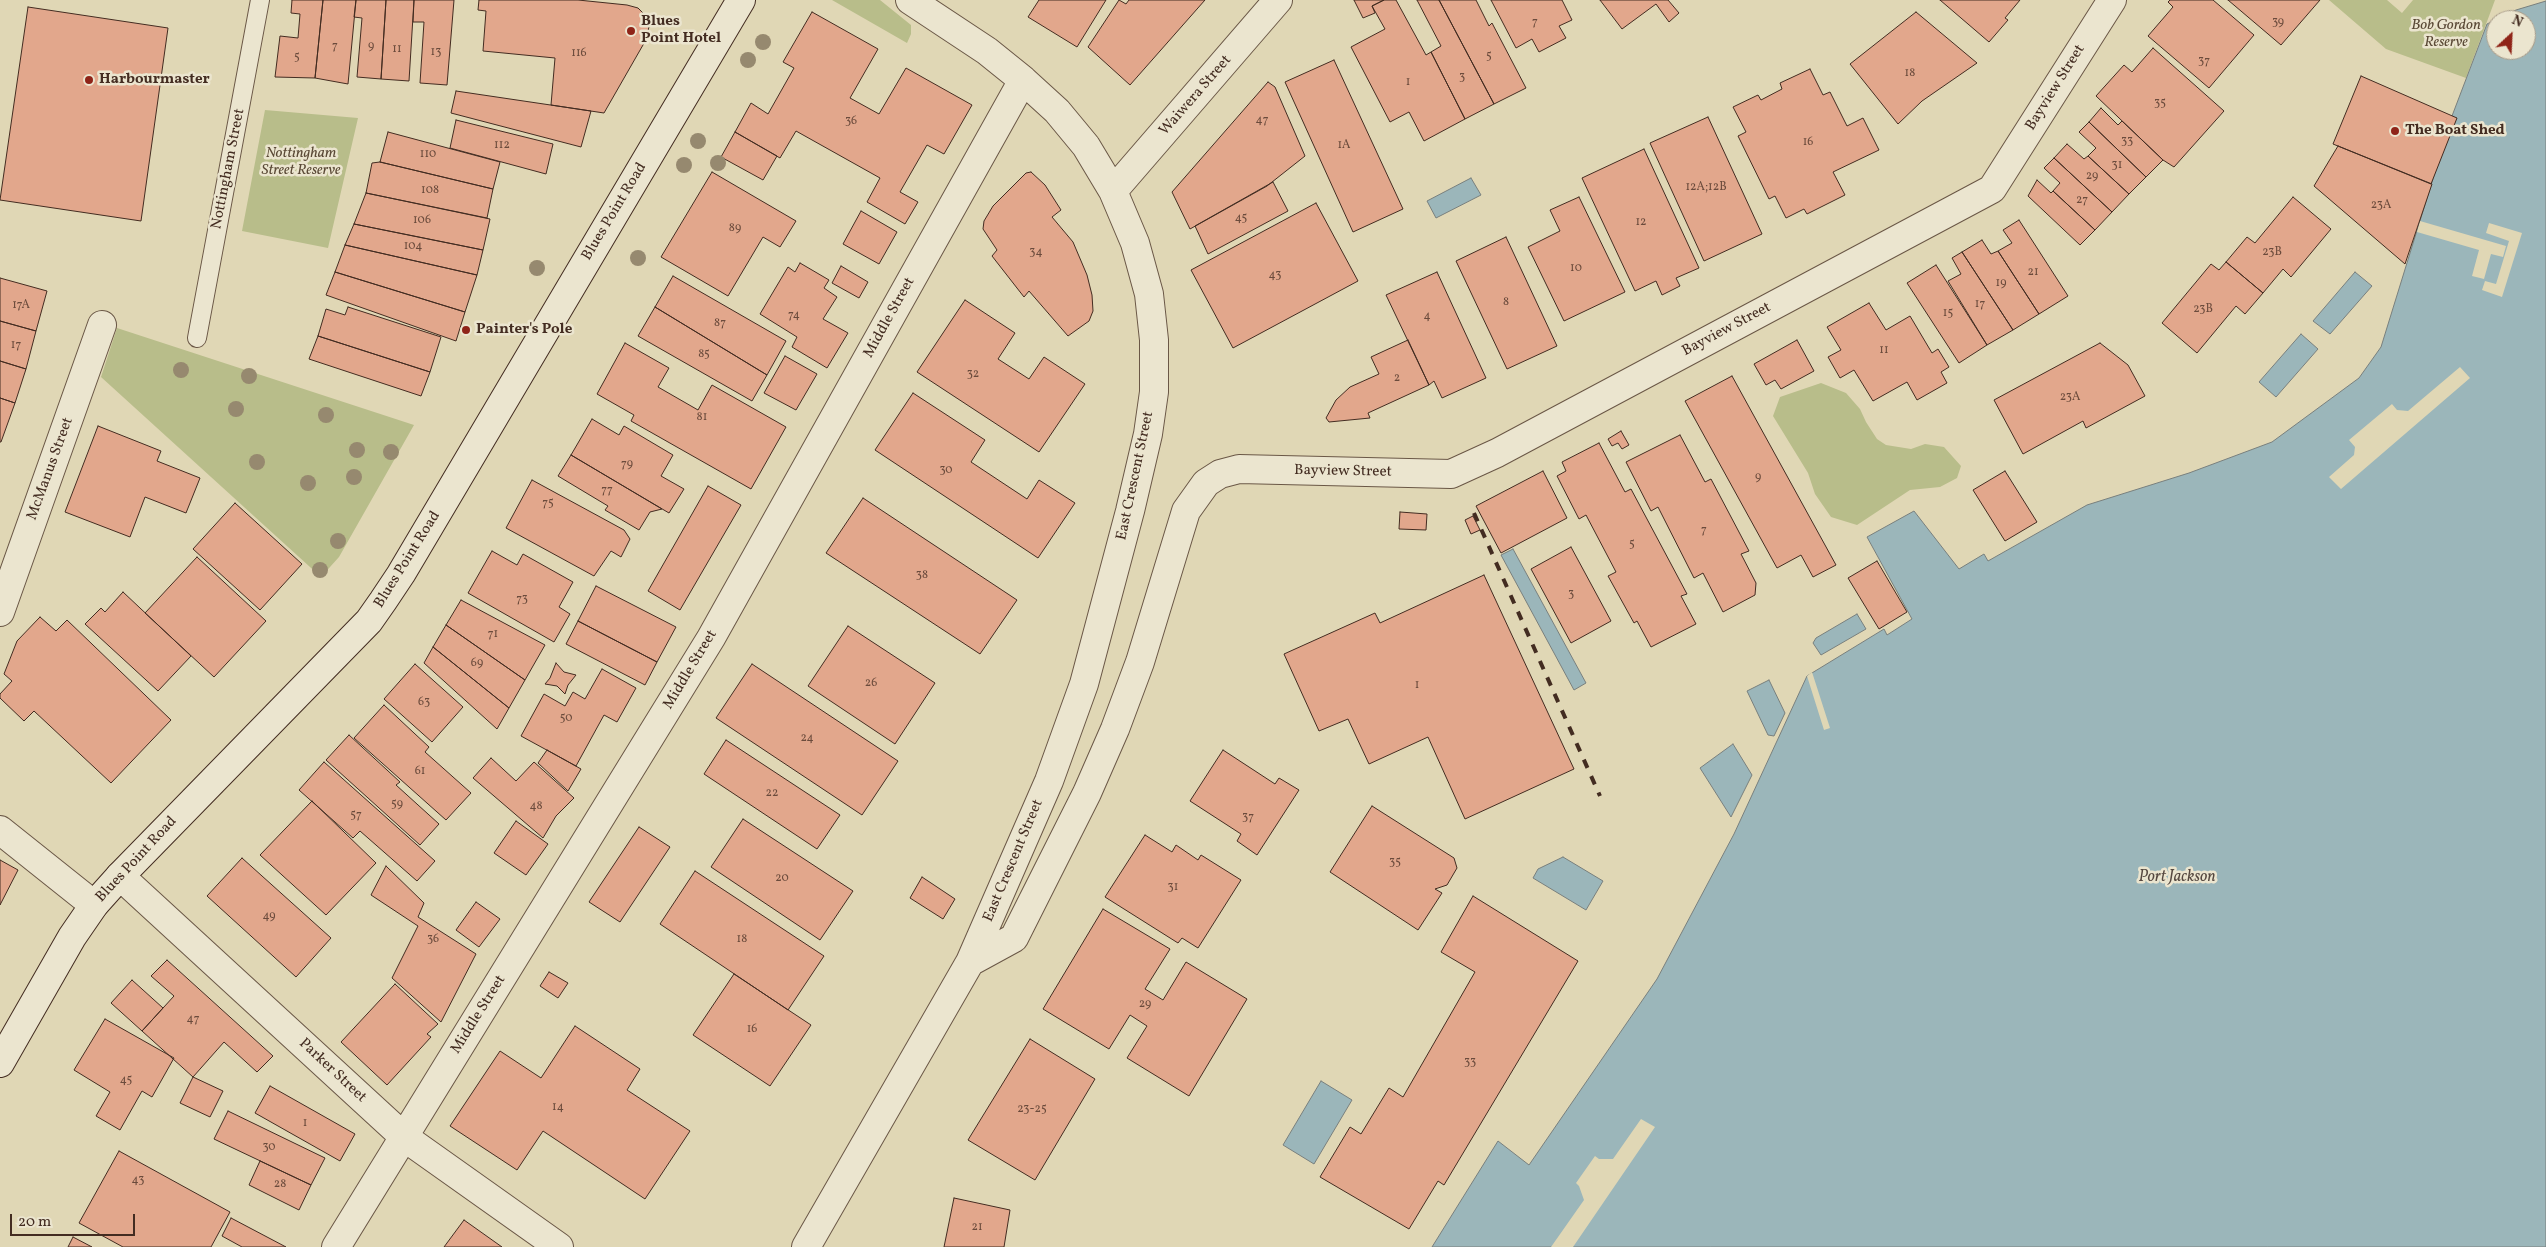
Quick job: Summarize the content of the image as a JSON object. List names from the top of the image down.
{
  "streets": {
    "street": [
      "Bayview Street",
      "Waiwera Street",
      "Blues Point Road",
      "Middle Street",
      "McManus Street",
      "East Crescent Street",
      "Parker Street"
    ],
    "lane": ["Nottingham Street"]
  },
  "crossings": [
    ["Bayview Street", "East Crescent Street"],
    ["Waiwera Street", "East Crescent Street"],
    ["Blues Point Road", "Parker Street"],
    ["Middle Street", "East Crescent Street"],
    ["Middle Street", "Parker Street"]
  ],
  "water": ["Port Jackson"],
  "parks": ["Bob Gordon Reserve", "Nottingham Street Reserve"],
  "places": [
    "Blues Point Hotel",
    "Harbourmaster",
    "The Boat Shed",
    "Painter's Pole"
  ],
  "house_numbers": [
    "7",
    "39",
    "7",
    "9",
    "11",
    "13",
    "116",
    "5",
    "5",
    "37",
    "18",
    "3",
    "1",
    "35",
    "47",
    "36",
    "33",
    "16",
    "112",
    "1A",
    "110",
    "31",
    "29",
    "12A;12B",
    "108",
    "27",
    "23A",
    "45",
    "106",
    "12",
    "89",
    "104",
    "34",
    "23B",
    "10",
    "21",
    "43",
    "19",
    "8",
    "17",
    "17A",
    "23B",
    "15",
    "74",
    "4",
    "87",
    "17",
    "11",
    "85",
    "32",
    "2",
    "23A",
    "81",
    "79",
    "30",
    "9",
    "77",
    "75",
    "7",
    "5",
    "38",
    "3",
    "73",
    "71",
    "69",
    "26",
    "1",
    "63",
    "50",
    "24",
    "61",
    "22",
    "59",
    "48",
    "57",
    "37",
    "35",
    "20",
    "31",
    "49",
    "36",
    "18",
    "29",
    "47",
    "16",
    "33",
    "45",
    "14",
    "23-25",
    "1",
    "30",
    "43",
    "28",
    "21"
  ],
  "scale_bar": "20 m",
  "north": "top right"
}
